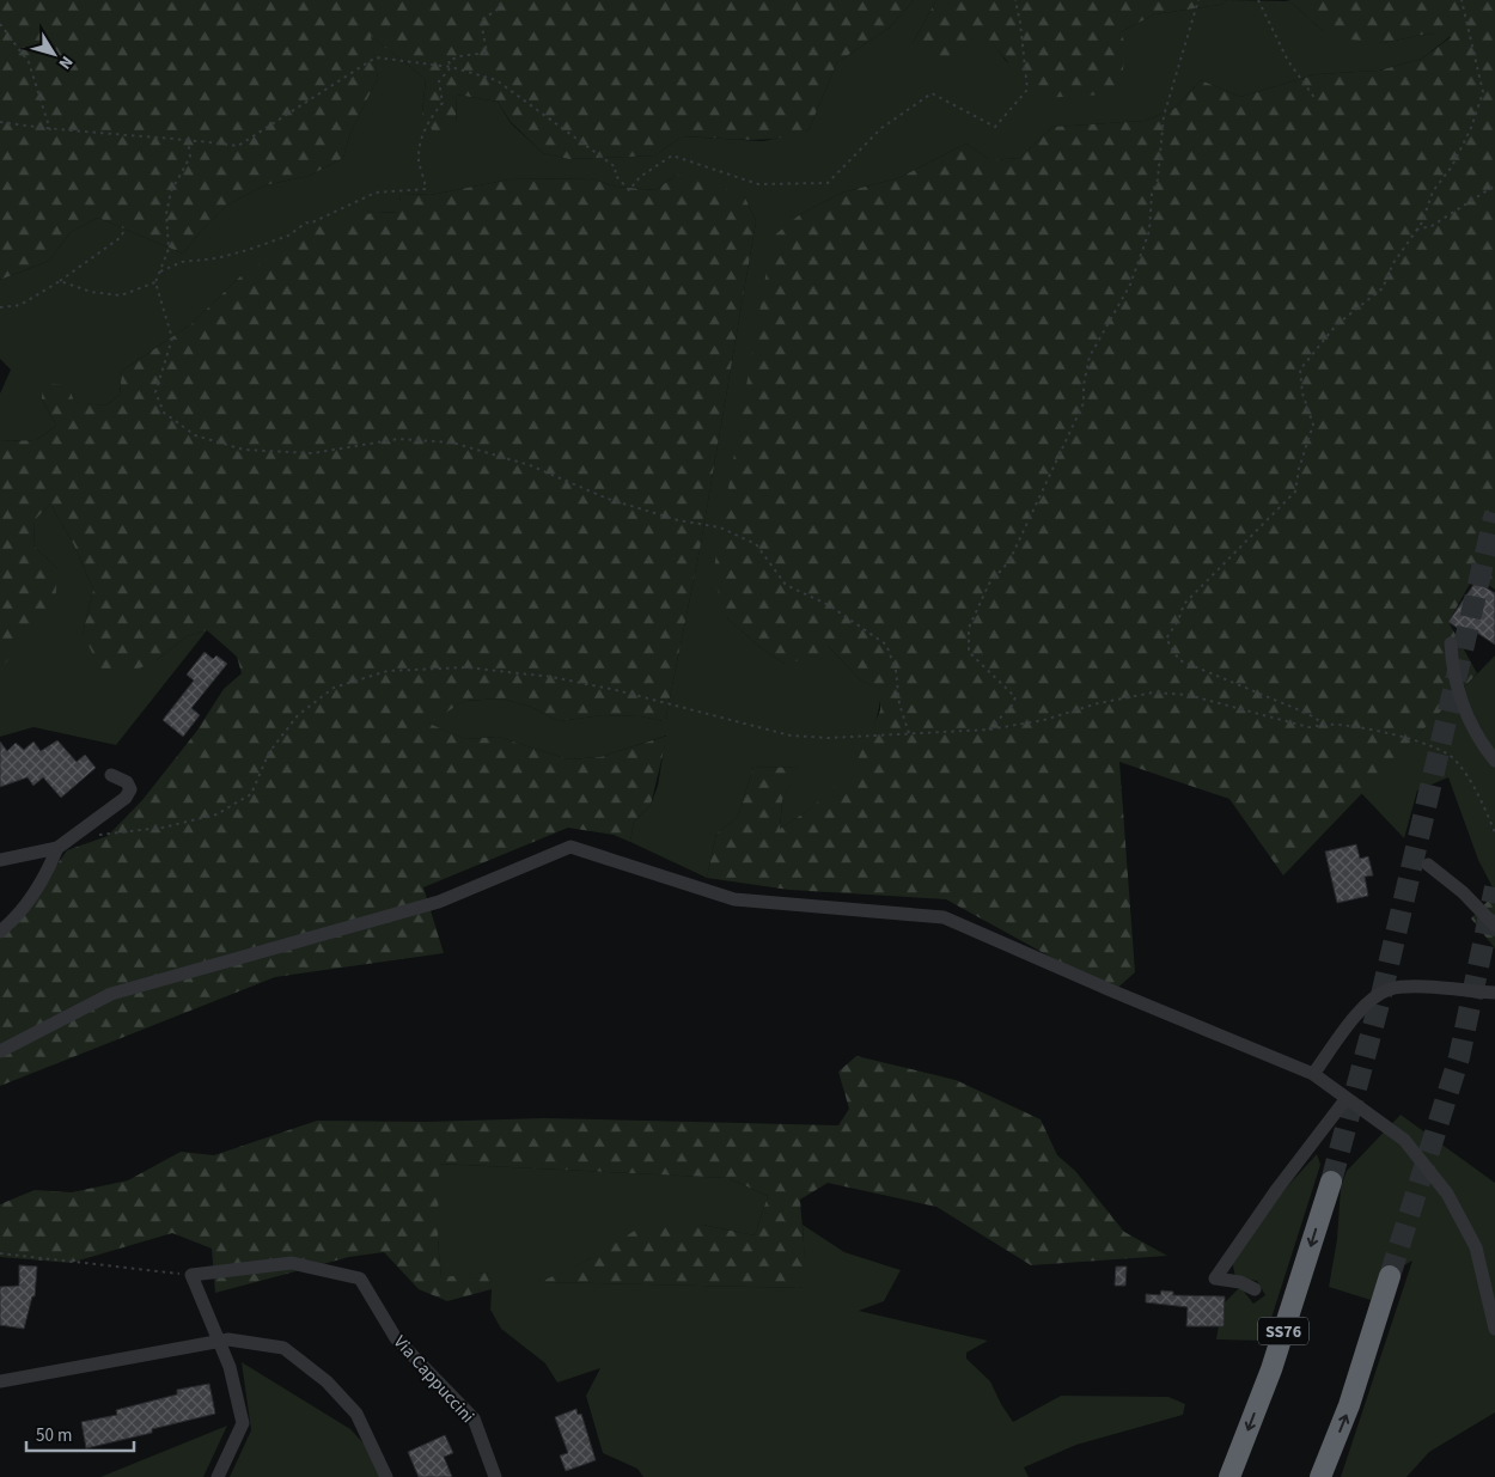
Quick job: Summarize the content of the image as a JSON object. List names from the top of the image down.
{
  "streets": {
    "highway": ["SS76"],
    "street": ["Via Cappuccini"]
  },
  "scale_bar": "50 m",
  "north": "bottom right"
}
